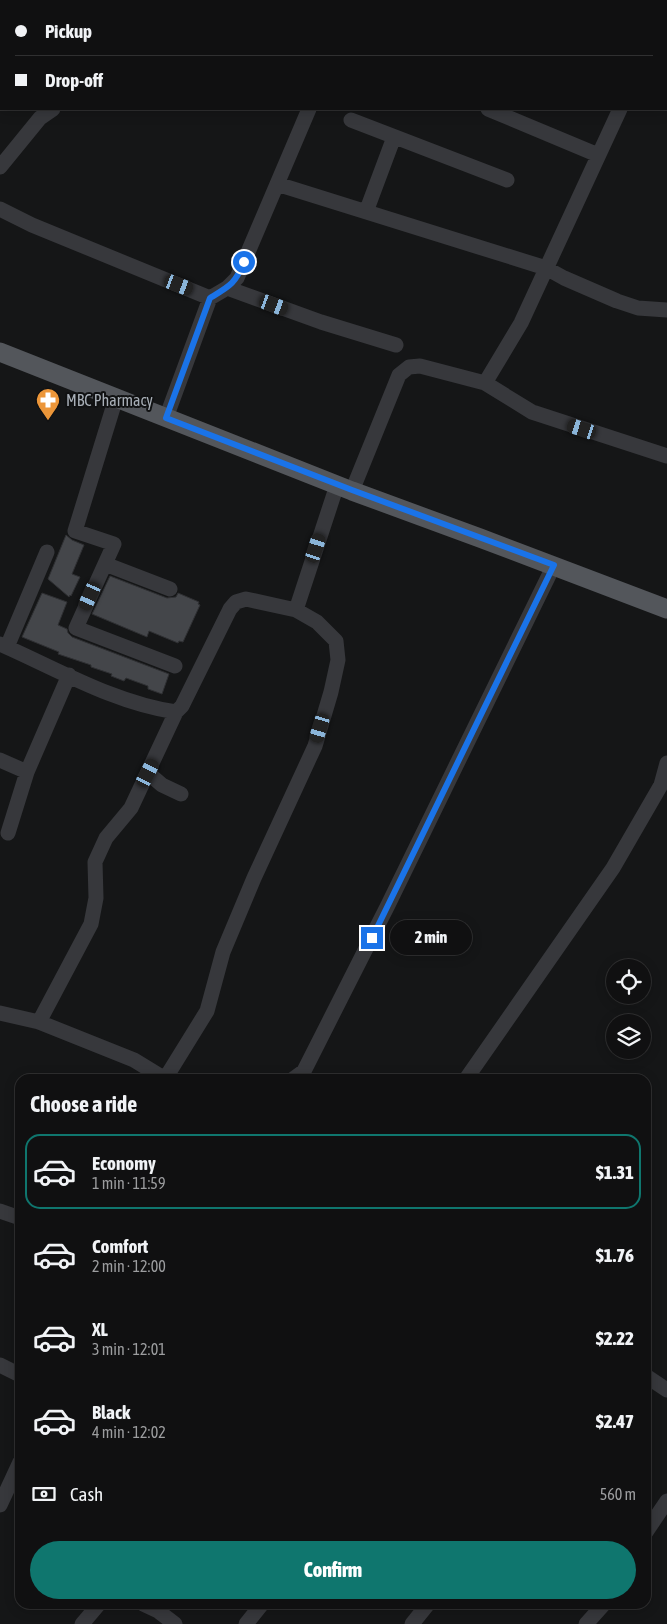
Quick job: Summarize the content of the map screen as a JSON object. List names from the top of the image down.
{
  "places": {
    "pharmacy": ["MBC Pharmacy"]
  },
  "page": {
    "banner": ["Pickup", "Drop-off"],
    "bubble": "2 min",
    "heading": "Choose a ride",
    "list": [
      {
        "name": "Economy",
        "note": "1 min · 11:59",
        "value": "$1.31"
      },
      {
        "name": "Comfort",
        "note": "2 min · 12:00",
        "value": "$1.76"
      },
      {
        "name": "XL",
        "note": "3 min · 12:01",
        "value": "$2.22"
      },
      {
        "name": "Black",
        "note": "4 min · 12:02",
        "value": "$2.47"
      }
    ],
    "pay": ["Cash", "560 m"],
    "buttons": "Confirm"
  }
}
